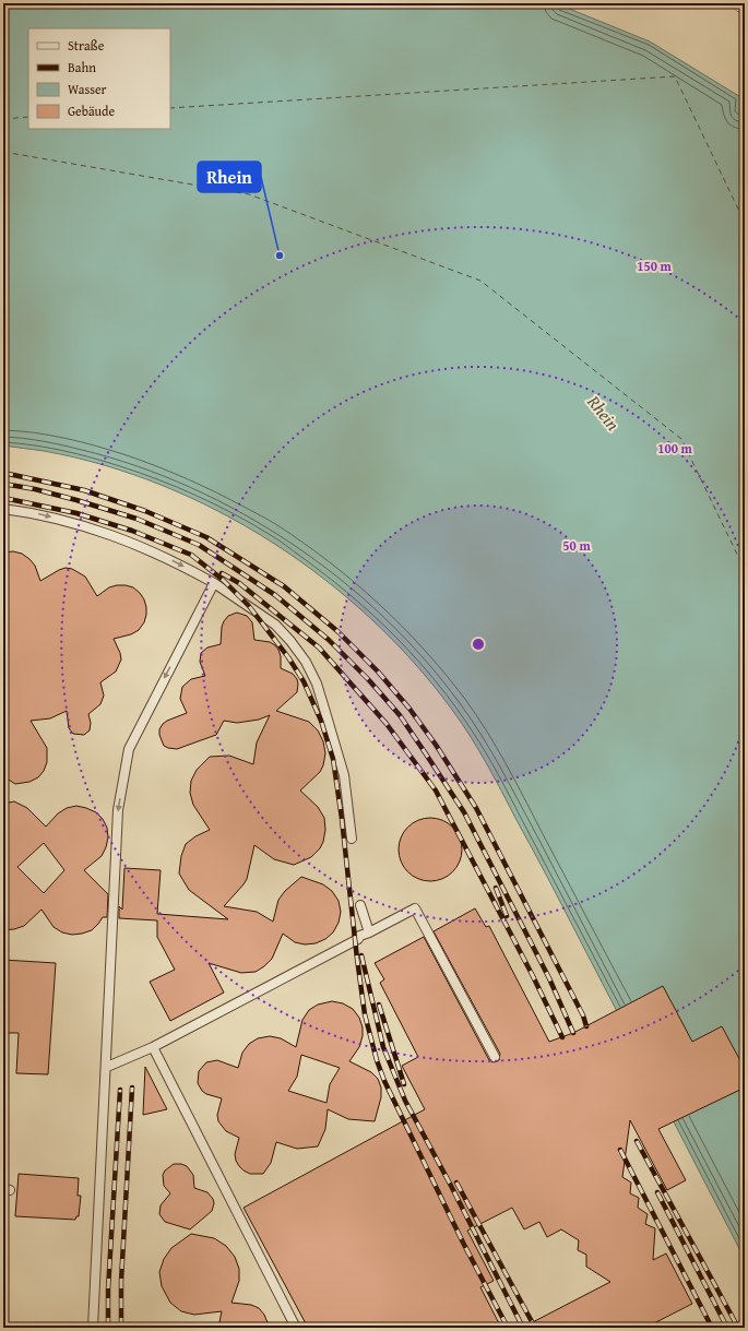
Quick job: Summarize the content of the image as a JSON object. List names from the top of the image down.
{
  "water": ["Rhein"],
  "places": ["Rhein"],
  "legend": [
    "Straße",
    "Bahn",
    "Wasser",
    "Gebäude"
  ],
  "rings": ["150 m", "100 m", "50 m"]
}
